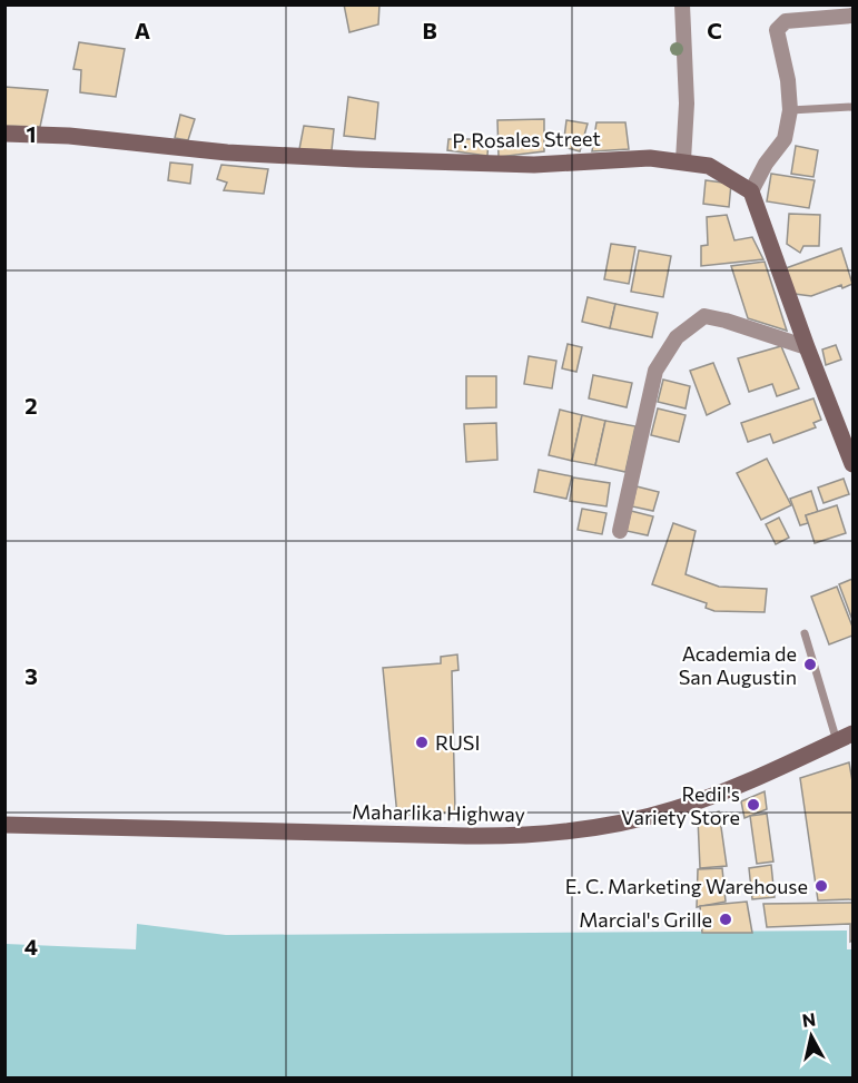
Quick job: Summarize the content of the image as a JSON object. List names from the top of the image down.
{
  "streets": {
    "street": ["P. Rosales Street", "Maharlika Highway"]
  },
  "places": [
    "Academia de San Augustin",
    "RUSI",
    "Redil's Variety Store",
    "E. C. Marketing Warehouse",
    "Marcial's Grille"
  ],
  "north": "top",
  "grid": {
    "columns": ["A", "B", "C"],
    "rows": [
      "1",
      "2",
      "3",
      "4"
    ]
  }
}
